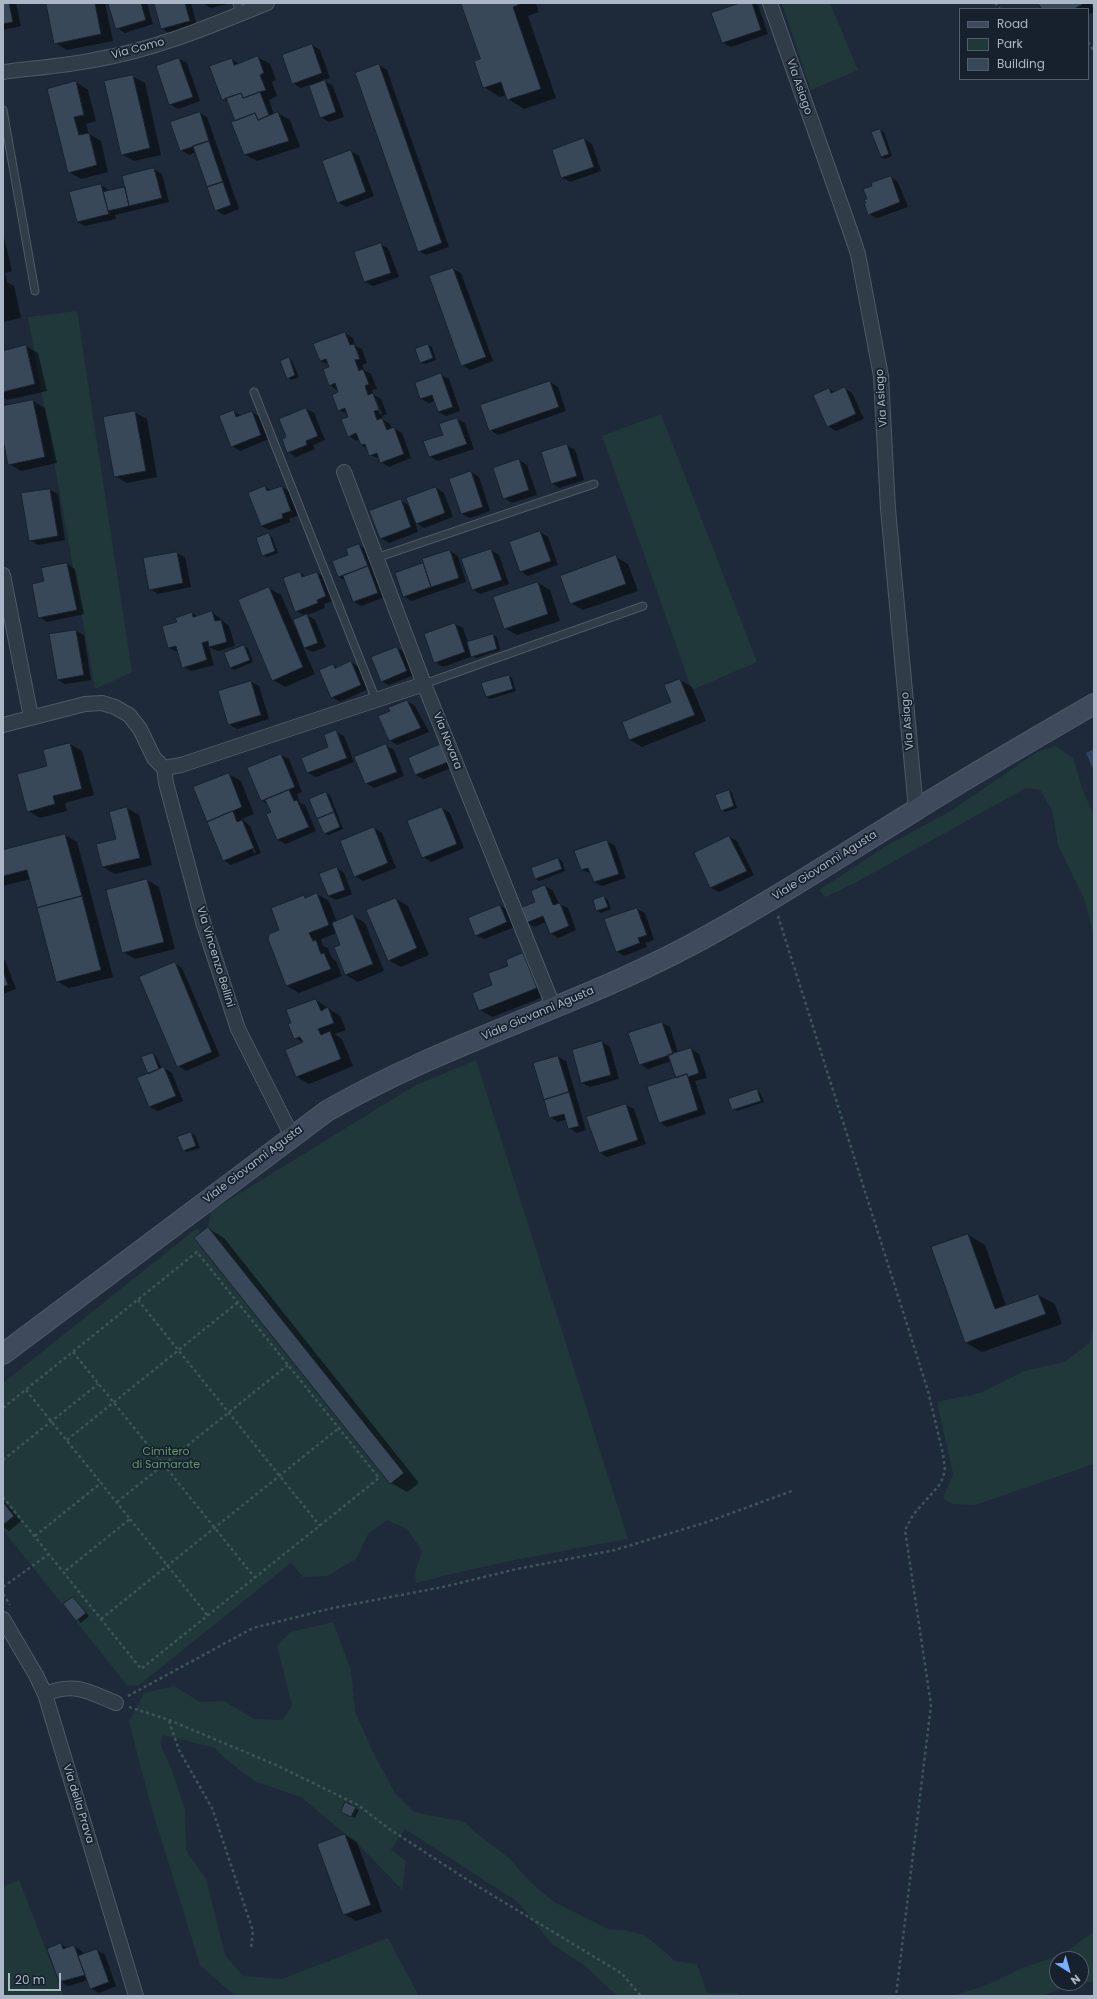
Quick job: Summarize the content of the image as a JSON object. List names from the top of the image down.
{
  "streets": {
    "street": [
      "Via Como",
      "Via Asiago",
      "Via Novara",
      "Viale Giovanni Agusta",
      "Via Vincenzo Bellini",
      "Via della Prava"
    ]
  },
  "crossings": [
    ["Via Asiago", "Viale Giovanni Agusta"],
    ["Via Novara", "Viale Giovanni Agusta"],
    ["Viale Giovanni Agusta", "Via Vincenzo Bellini"]
  ],
  "parks": ["Cimitero di Samarate"],
  "legend": ["Road", "Park", "Building"],
  "scale_bar": "20 m",
  "north": "bottom right"
}
